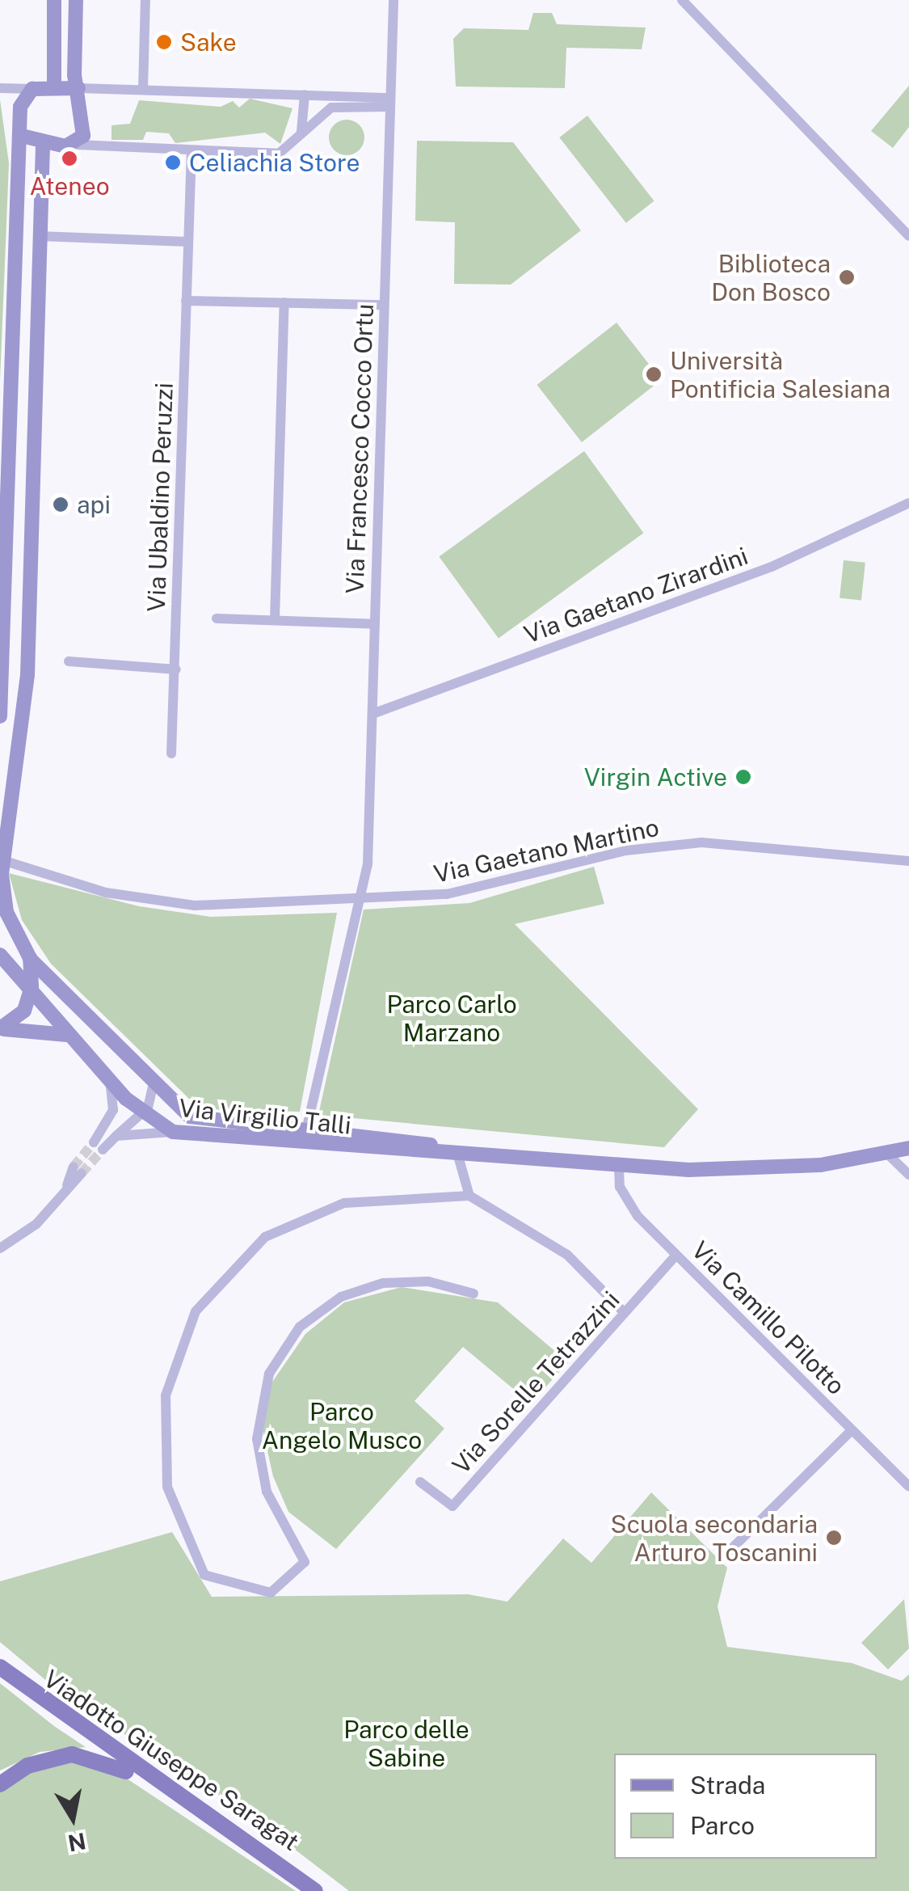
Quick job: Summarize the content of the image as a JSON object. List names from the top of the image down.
{
  "streets": {
    "main road": ["Viadotto Giuseppe Saragat"],
    "street": [
      "Via Francesco Cocco Ortu",
      "Via Ubaldino Peruzzi",
      "Via Gaetano Zirardini",
      "Via Gaetano Martino",
      "Via Virgilio Talli",
      "Via Camillo Pilotto",
      "Via Sorelle Tetrazzini"
    ]
  },
  "crossings": [
    ["Via Francesco Cocco Ortu", "Via Gaetano Zirardini"],
    ["Via Francesco Cocco Ortu", "Via Gaetano Martino"],
    ["Via Francesco Cocco Ortu", "Via Virgilio Talli"],
    ["Via Virgilio Talli", "Via Camillo Pilotto"],
    ["Via Camillo Pilotto", "Via Sorelle Tetrazzini"]
  ],
  "parks": ["Parco Carlo Marzano", "Parco Angelo Musco", "Parco delle Sabine"],
  "places": [
    "Sake",
    "Ateneo",
    "Celiachia Store",
    "Biblioteca Don Bosco",
    "Università Pontificia Salesiana",
    "api",
    "Virgin Active",
    "Scuola secondaria Arturo Toscanini"
  ],
  "legend": ["Strada", "Parco"],
  "north": "bottom"
}
